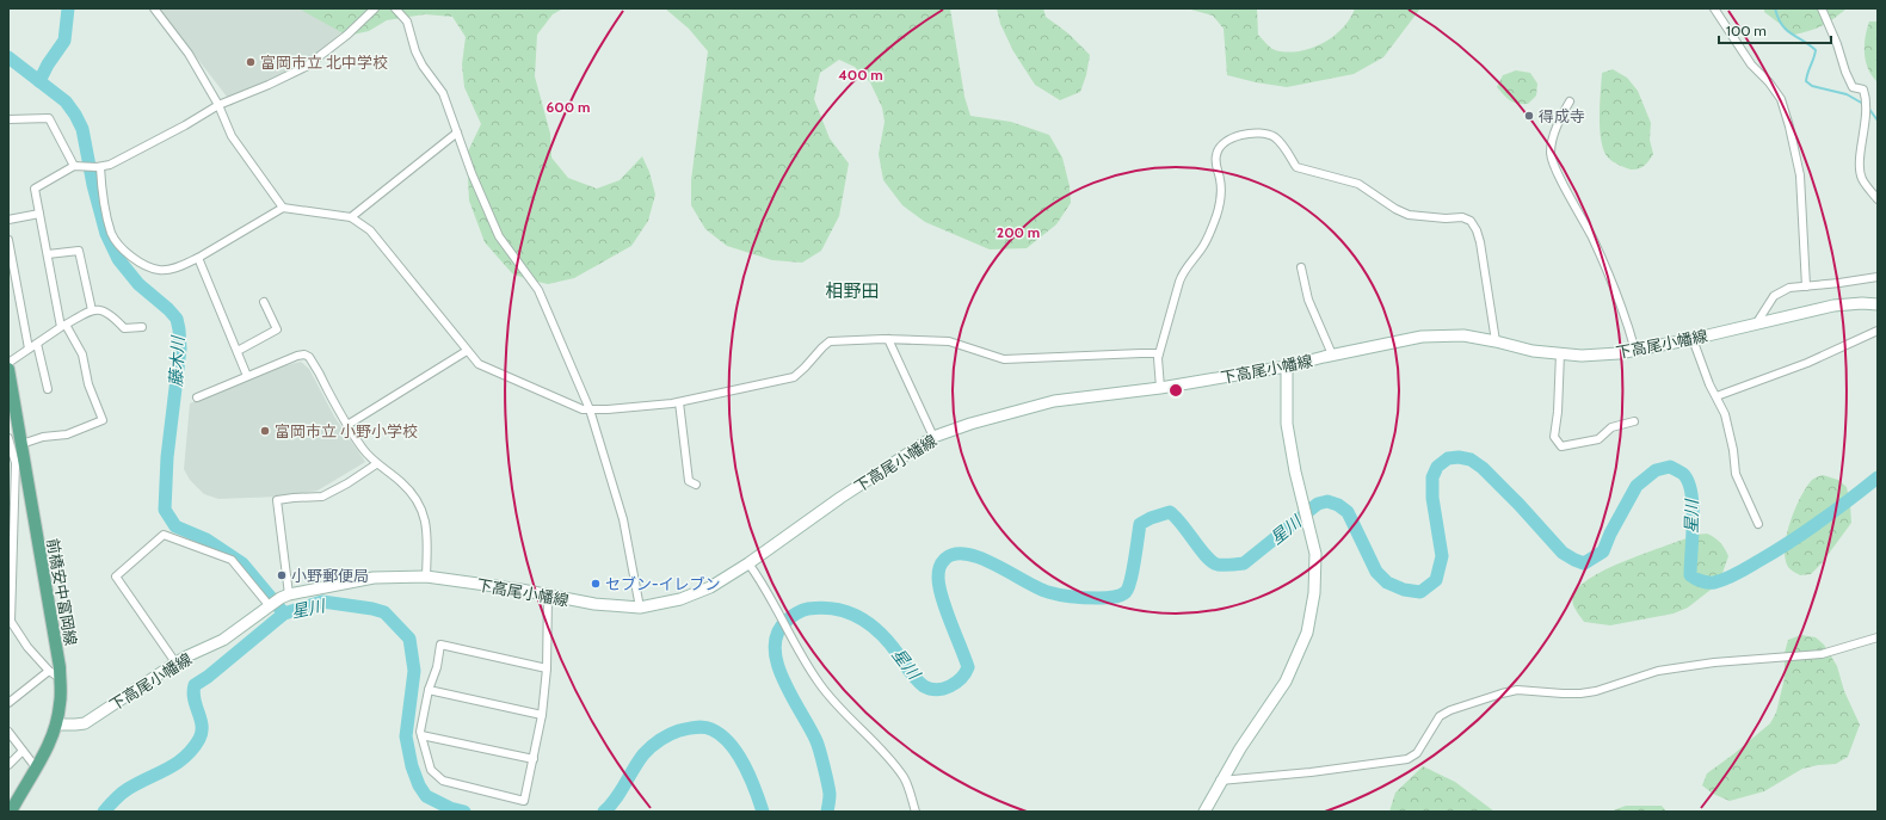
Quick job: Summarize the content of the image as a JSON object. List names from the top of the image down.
{
  "streets": {
    "main road": ["下高尾小幡線", "前橋安中富岡線"]
  },
  "crossings": [
    ["下高尾小幡線", "前橋安中富岡線"]
  ],
  "districts": ["相野田"],
  "water": ["藤木川", "星川"],
  "places": [
    "富岡市立 北中学校",
    "得成寺",
    "富岡市立 小野小学校",
    "小野郵便局",
    "セブン-イレブン"
  ],
  "scale_bar": "100 m",
  "rings": ["400 m", "600 m", "200 m"]
}
